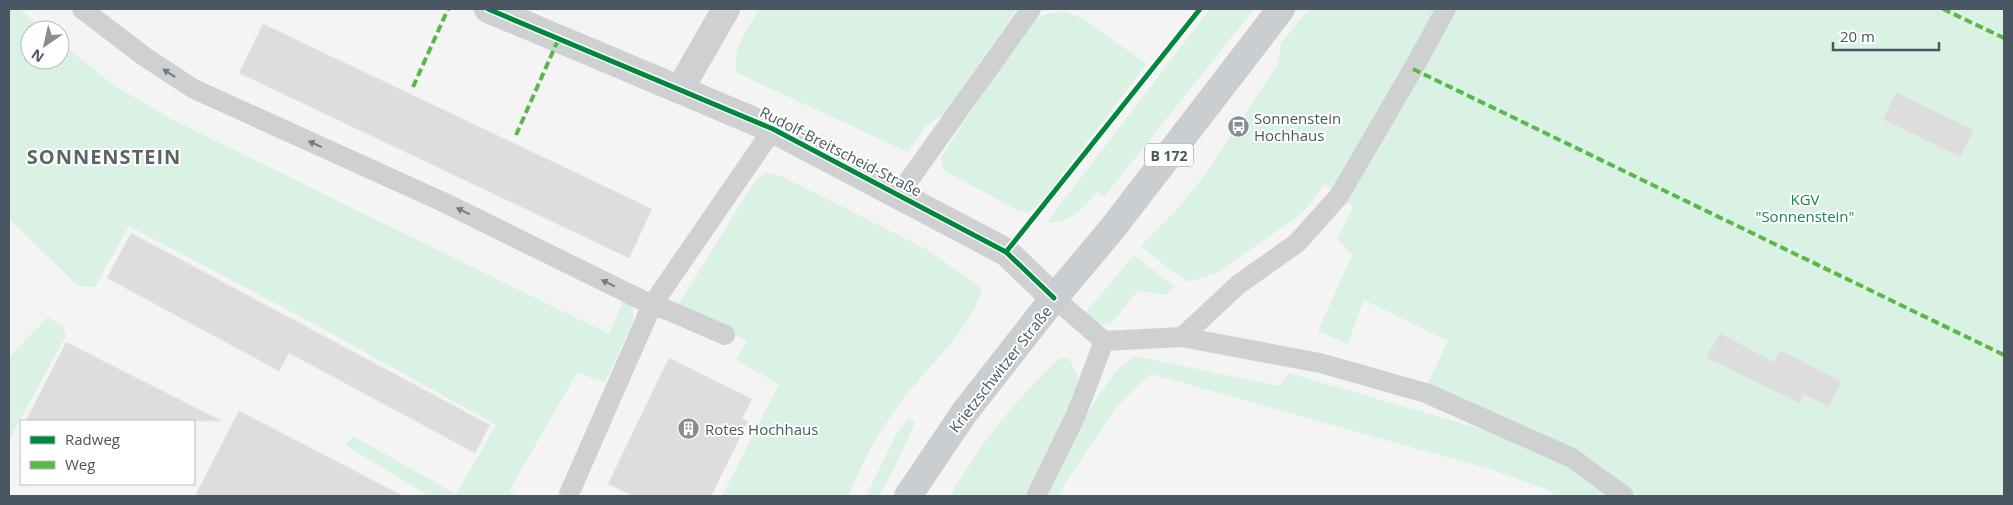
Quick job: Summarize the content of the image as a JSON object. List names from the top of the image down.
{
  "streets": {
    "main road": ["B 172", "Krietzschwitzer Straße"],
    "street": ["Rudolf-Breitscheid-Straße"]
  },
  "crossings": [
    ["Rudolf-Breitscheid-Straße", "Krietzschwitzer Straße"]
  ],
  "districts": ["SONNENSTEIN"],
  "parks": ["KGV \"Sonnenstein\""],
  "places": {
    "bus stop": ["Sonnenstein Hochhaus"],
    "building": ["Rotes Hochhaus"]
  },
  "legend": ["Radweg", "Weg"],
  "scale_bar": "20 m",
  "north": "bottom left"
}
